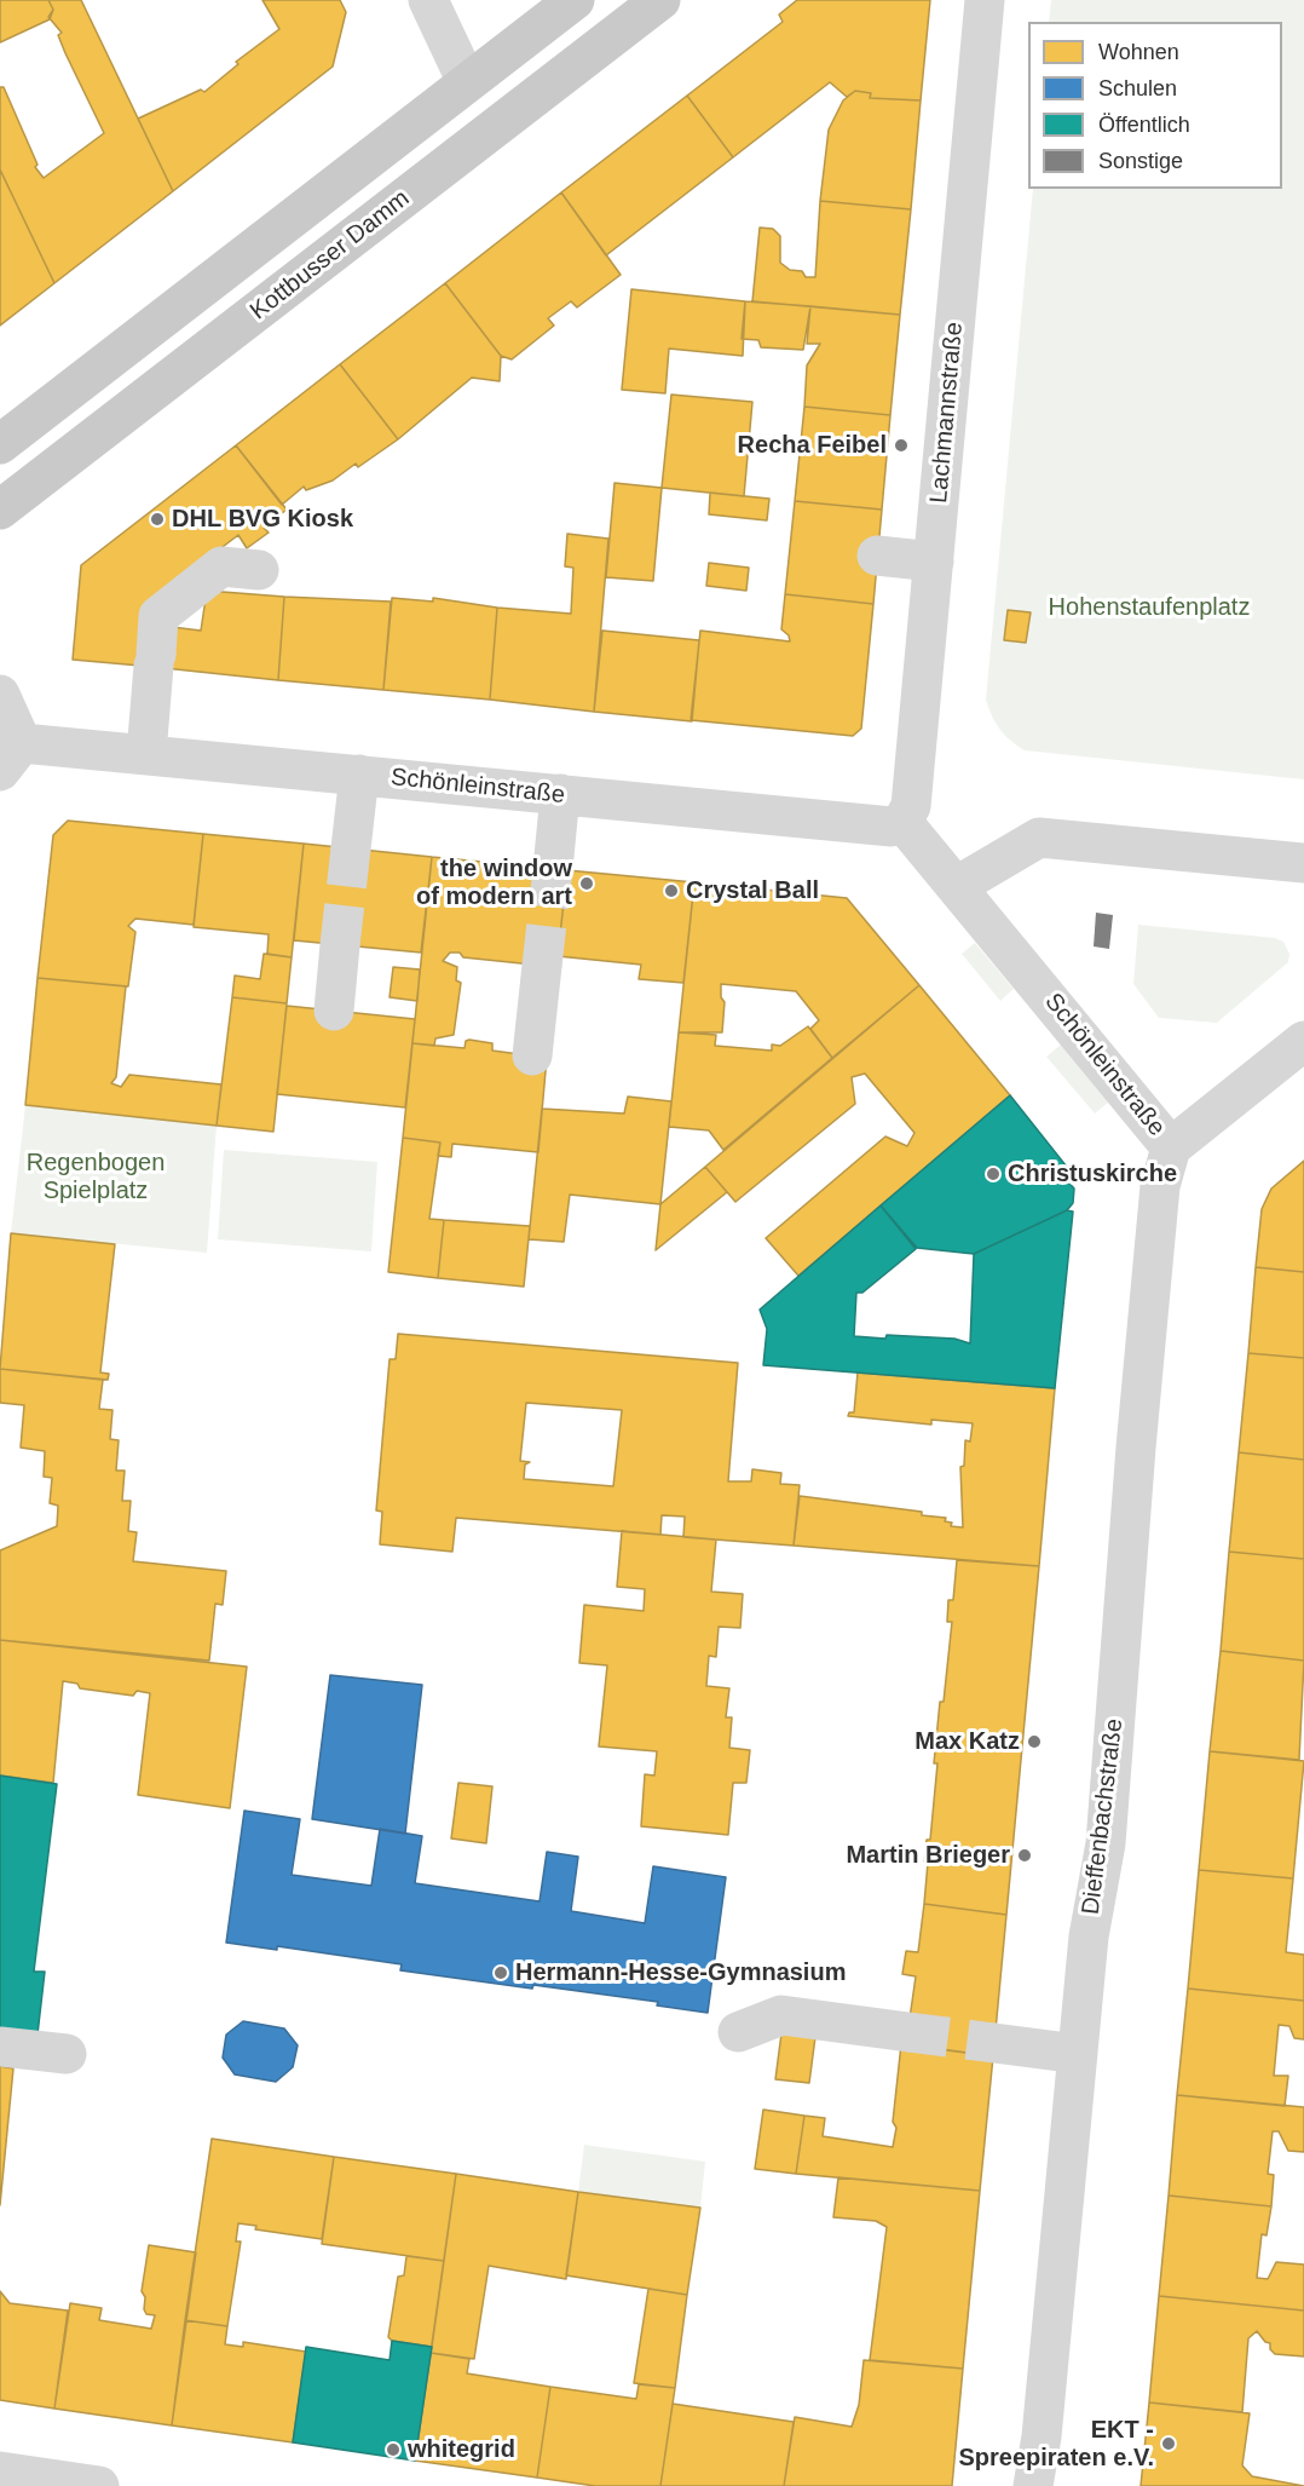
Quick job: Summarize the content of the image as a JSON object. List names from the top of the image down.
{
  "streets": {
    "main road": ["Kottbusser Damm"],
    "street": ["Lachmannstraße", "Schönleinstraße", "Dieffenbachstraße"]
  },
  "crossings": [
    ["Lachmannstraße", "Schönleinstraße"],
    ["Schönleinstraße", "Dieffenbachstraße"]
  ],
  "parks": ["Hohenstaufenplatz", "Regenbogen Spielplatz"],
  "places": [
    "Recha Feibel",
    "DHL BVG Kiosk",
    "the window of modern art",
    "Crystal Ball",
    "Christuskirche",
    "Max Katz",
    "Martin Brieger",
    "Hermann-Hesse-Gymnasium",
    "EKT - Spreepiraten e.V.",
    "whitegrid"
  ],
  "legend": [
    "Wohnen",
    "Schulen",
    "Öffentlich",
    "Sonstige"
  ]
}
